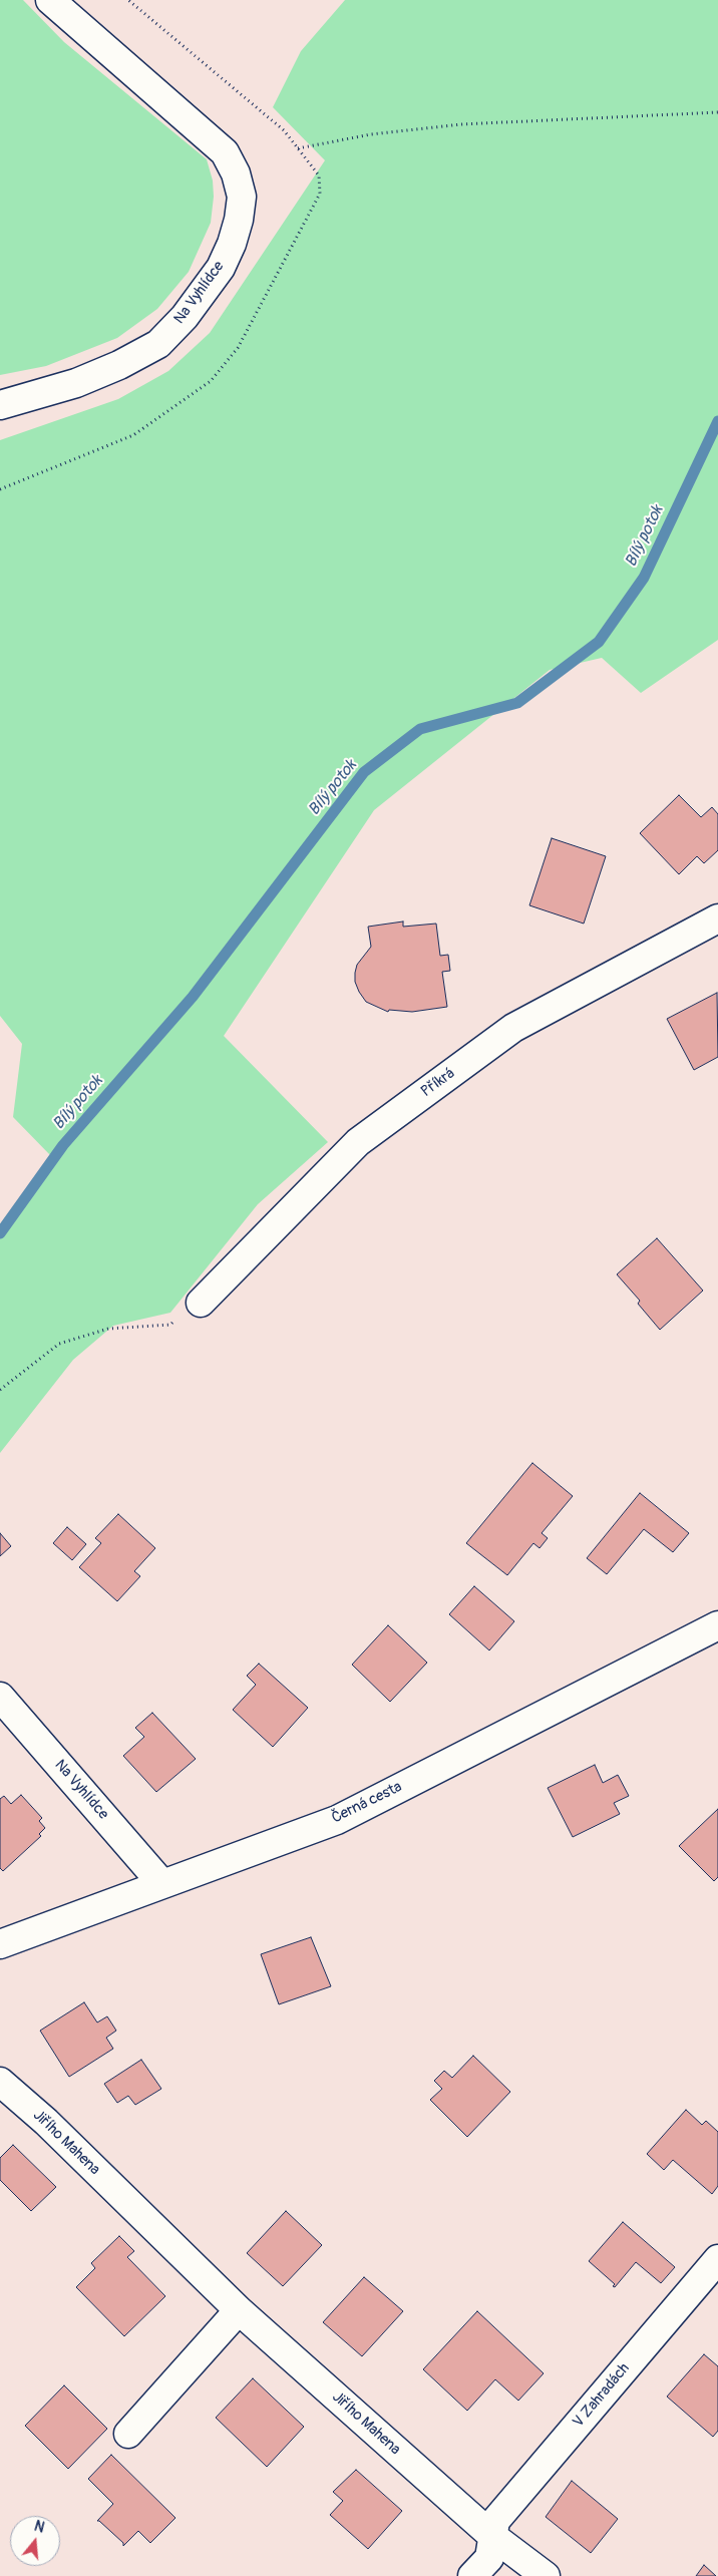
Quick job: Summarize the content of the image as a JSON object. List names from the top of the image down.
{
  "streets": {
    "street": [
      "Na Vyhlídce",
      "Příkrá",
      "Černá cesta",
      "Jiřího Mahena",
      "V Zahradách"
    ]
  },
  "crossings": [
    ["Na Vyhlídce", "Černá cesta"],
    ["Jiřího Mahena", "V Zahradách"]
  ],
  "water": ["Bílý potok"],
  "north": "top"
}
